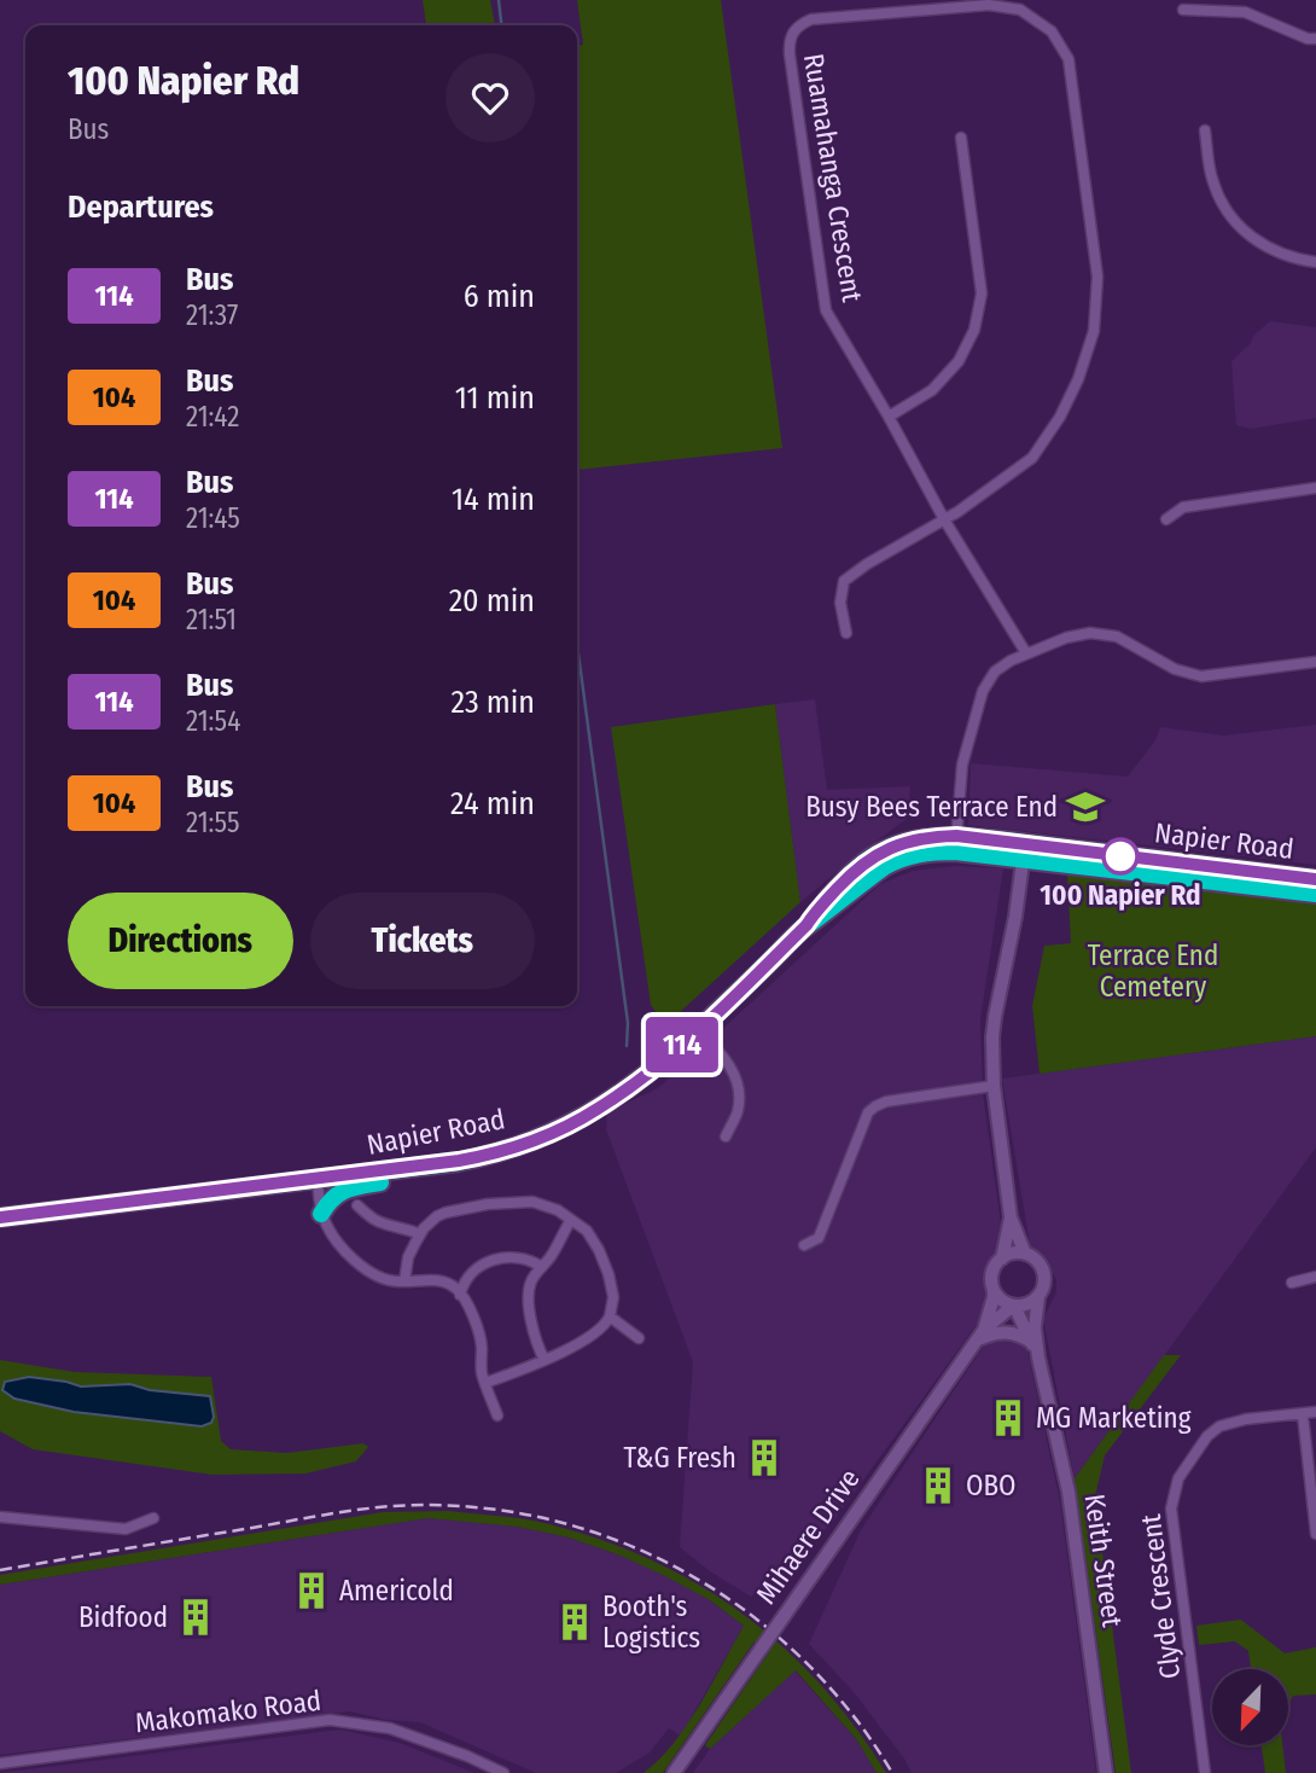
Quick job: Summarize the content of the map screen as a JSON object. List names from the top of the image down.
{
  "streets": {
    "highway": ["Napier Road"],
    "main road": ["Mihaere Drive", "Keith Street"],
    "street": ["Ruamahanga Crescent", "Clyde Crescent", "Makomako Road"]
  },
  "crossings": [
    ["Mihaere Drive", "Keith Street"]
  ],
  "parks": ["Terrace End Cemetery"],
  "places": {
    "school or university": ["Busy Bees Terrace End"],
    "other": ["100 Napier Rd"],
    "building": [
      "MG Marketing",
      "T&G Fresh",
      "OBO",
      "Americold",
      "Bidfood",
      "Booth's Logistics"
    ]
  },
  "lines": ["bus line 114"],
  "north": "bottom left",
  "page": {
    "on_map": "114",
    "heading": [
      ["100 Napier Rd", "Bus"],
      "Departures"
    ],
    "list": [
      {
        "mark": "114",
        "name": "Bus",
        "note": "21:37",
        "value": "6 min"
      },
      {
        "mark": "104",
        "name": "Bus",
        "note": "21:42",
        "value": "11 min"
      },
      {
        "mark": "114",
        "name": "Bus",
        "note": "21:45",
        "value": "14 min"
      },
      {
        "mark": "104",
        "name": "Bus",
        "note": "21:51",
        "value": "20 min"
      },
      {
        "mark": "114",
        "name": "Bus",
        "note": "21:54",
        "value": "23 min"
      },
      {
        "mark": "104",
        "name": "Bus",
        "note": "21:55",
        "value": "24 min"
      }
    ],
    "buttons": ["Directions", "Tickets"]
  }
}
